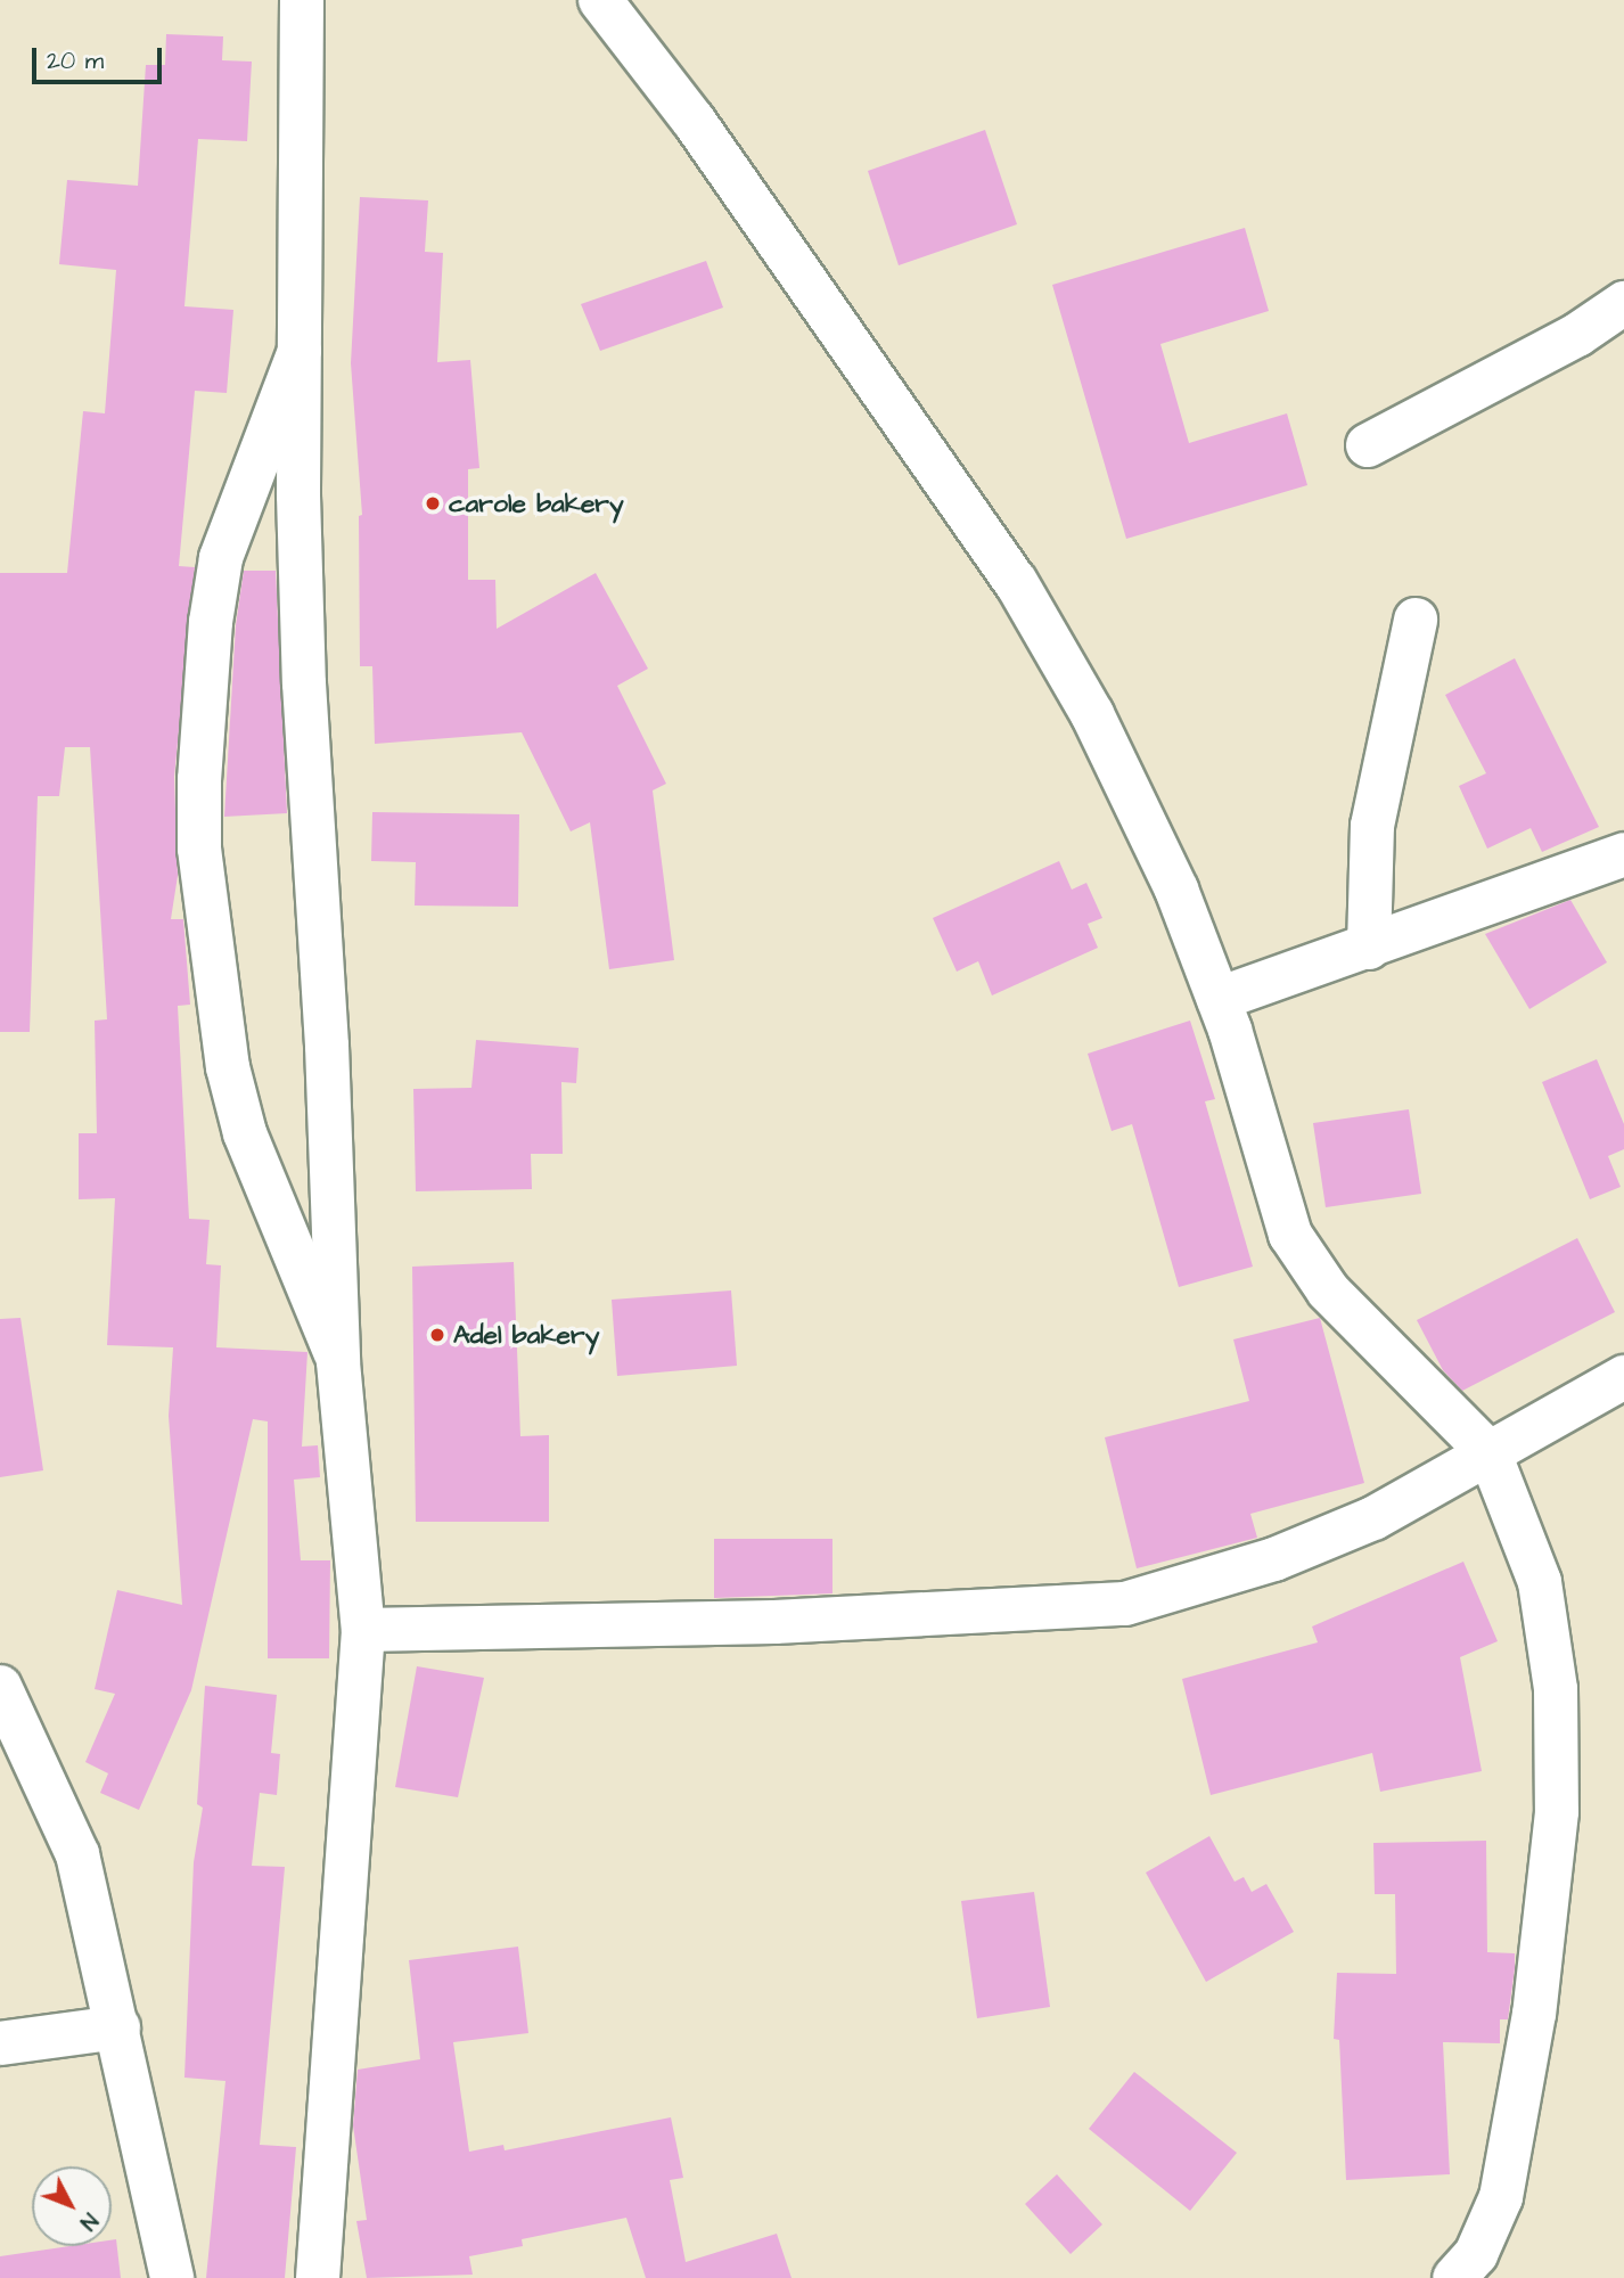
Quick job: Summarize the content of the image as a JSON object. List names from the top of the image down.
{
  "places": ["carole bakery", "Adel bakery"],
  "scale_bar": "20 m",
  "north": "bottom right"
}
